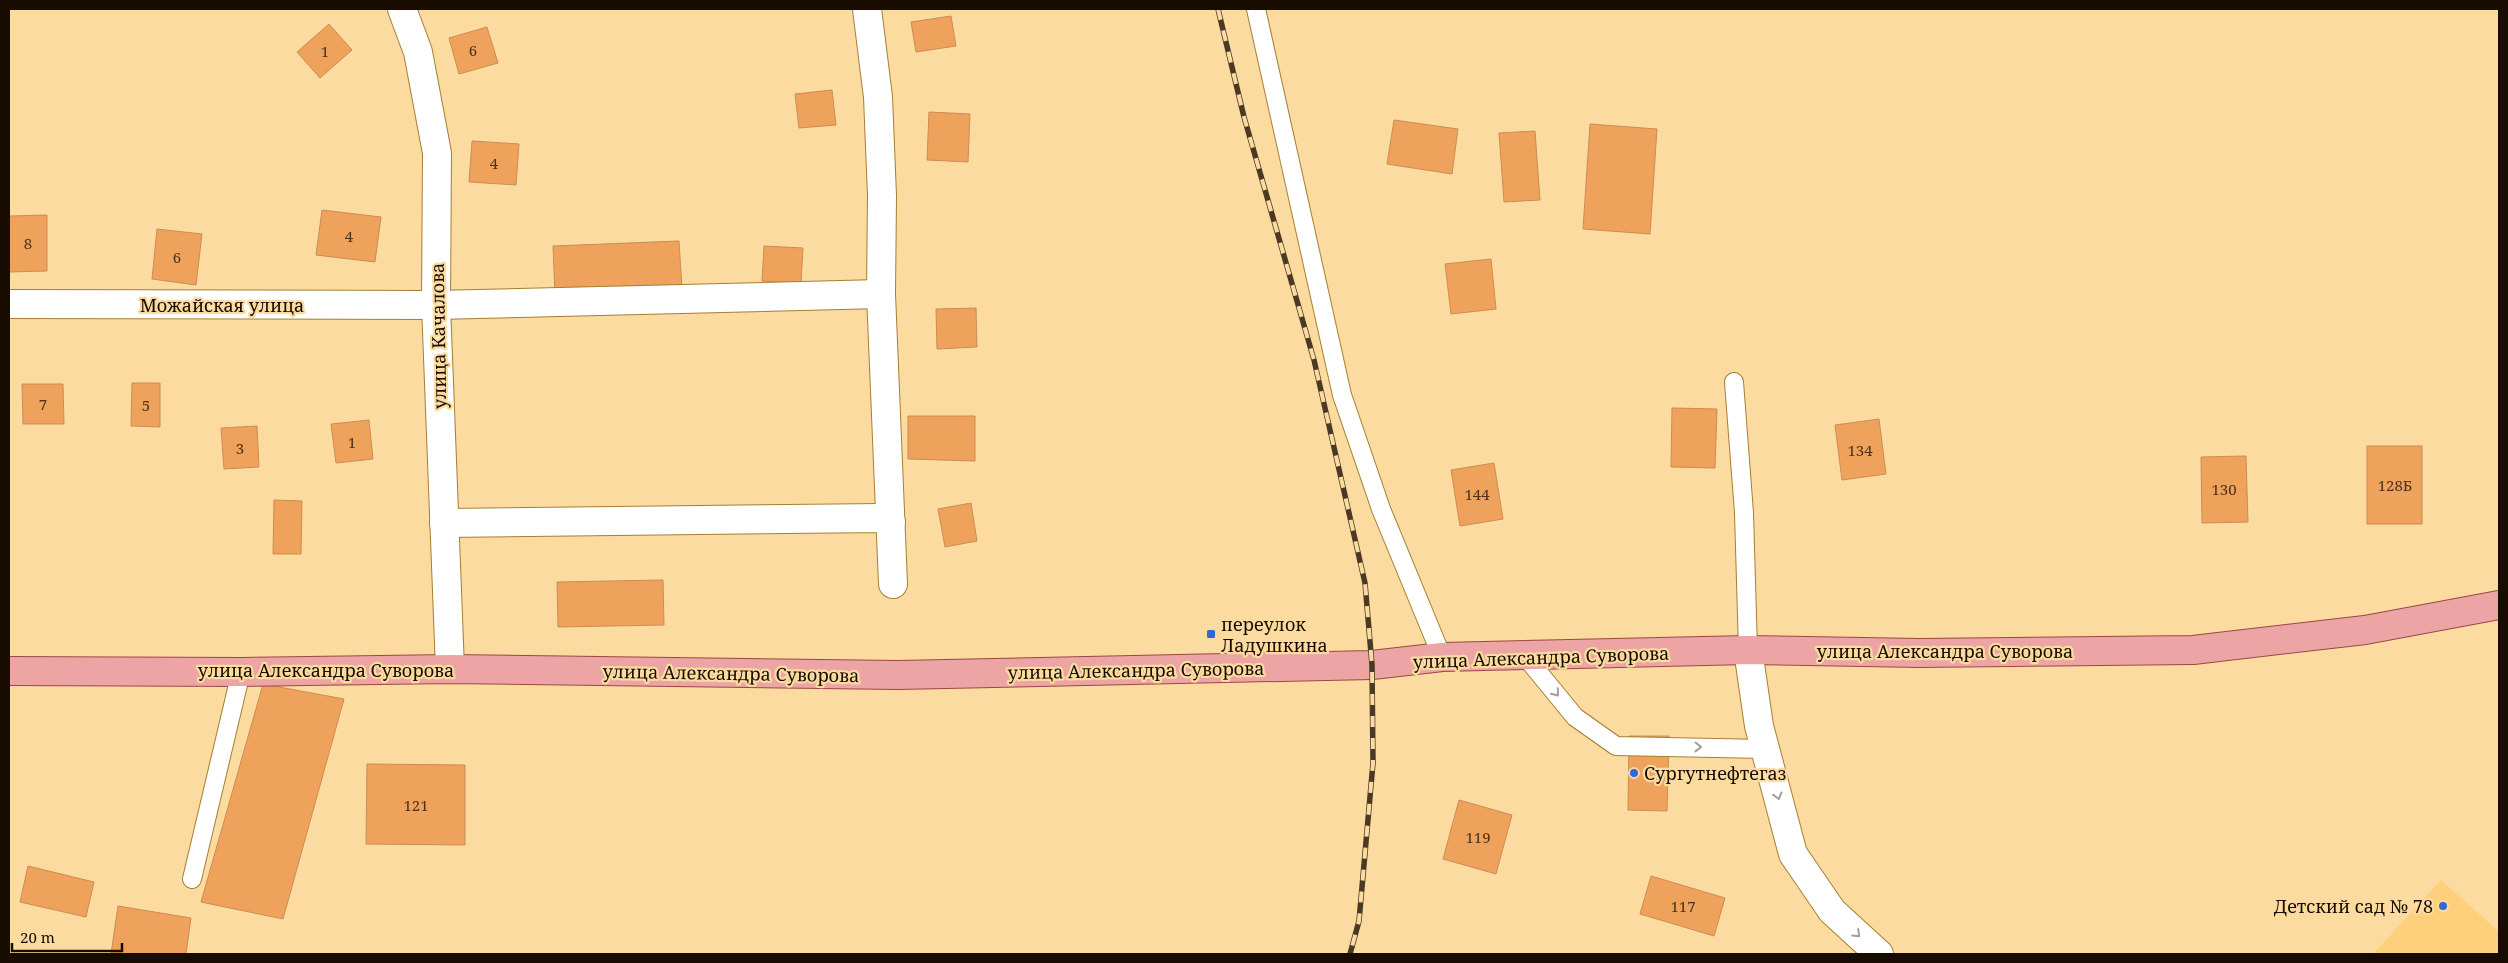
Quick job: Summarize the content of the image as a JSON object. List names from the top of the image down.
{
  "streets": {
    "main road": ["улица Александра Суворова"],
    "street": ["Можайская улица", "улица Качалова"]
  },
  "crossings": [
    ["Можайская улица", "улица Качалова"],
    ["улица Качалова", "улица Александра Суворова"]
  ],
  "places": {
    "transit": ["переулок Ладушкина"],
    "other": ["Сургутнефтегаз", "Детский сад № 78"]
  },
  "house_numbers": [
    "6",
    "1",
    "4",
    "4",
    "8",
    "6",
    "7",
    "5",
    "1",
    "3",
    "134",
    "128Б",
    "130",
    "144",
    "121",
    "119",
    "117"
  ],
  "scale_bar": "20 m"
}
